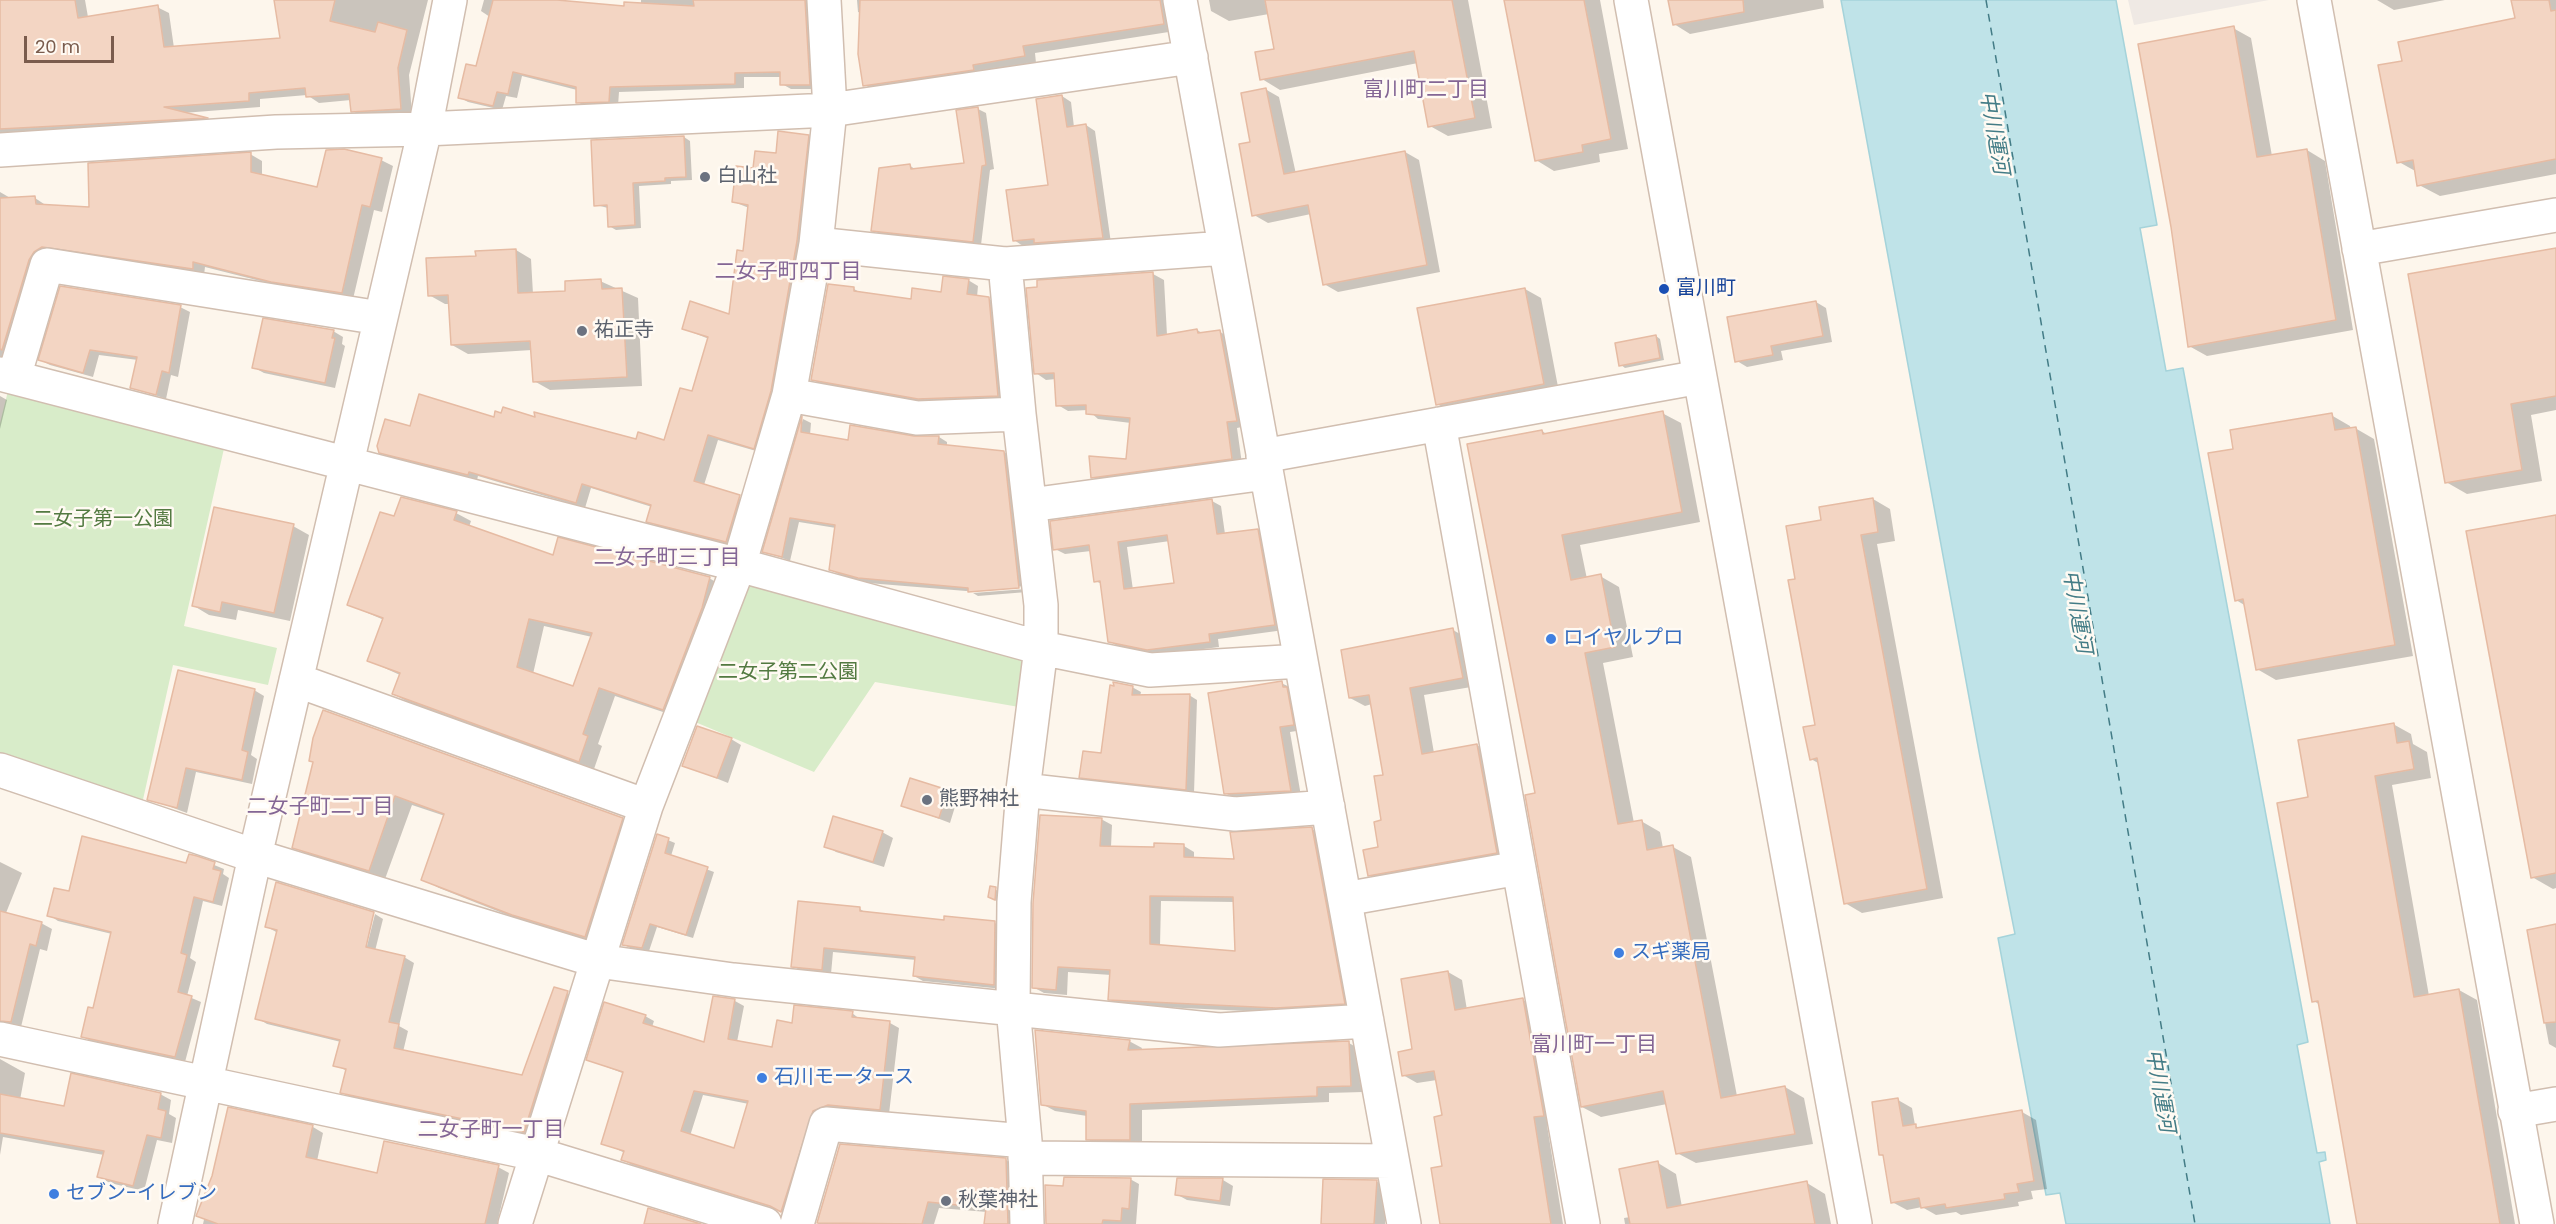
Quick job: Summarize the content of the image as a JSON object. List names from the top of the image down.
{
  "districts": [
    "富川町二丁目",
    "二女子町四丁目",
    "二女子町三丁目",
    "二女子町二丁目",
    "富川町一丁目",
    "二女子町一丁目"
  ],
  "water": ["中川運河"],
  "parks": ["二女子第一公園", "二女子第二公園"],
  "places": [
    "白山社",
    "富川町",
    "祐正寺",
    "ロイヤルプロ",
    "熊野神社",
    "スギ薬局",
    "石川モータース",
    "セブン-イレブン",
    "秋葉神社"
  ],
  "scale_bar": "20 m"
}
